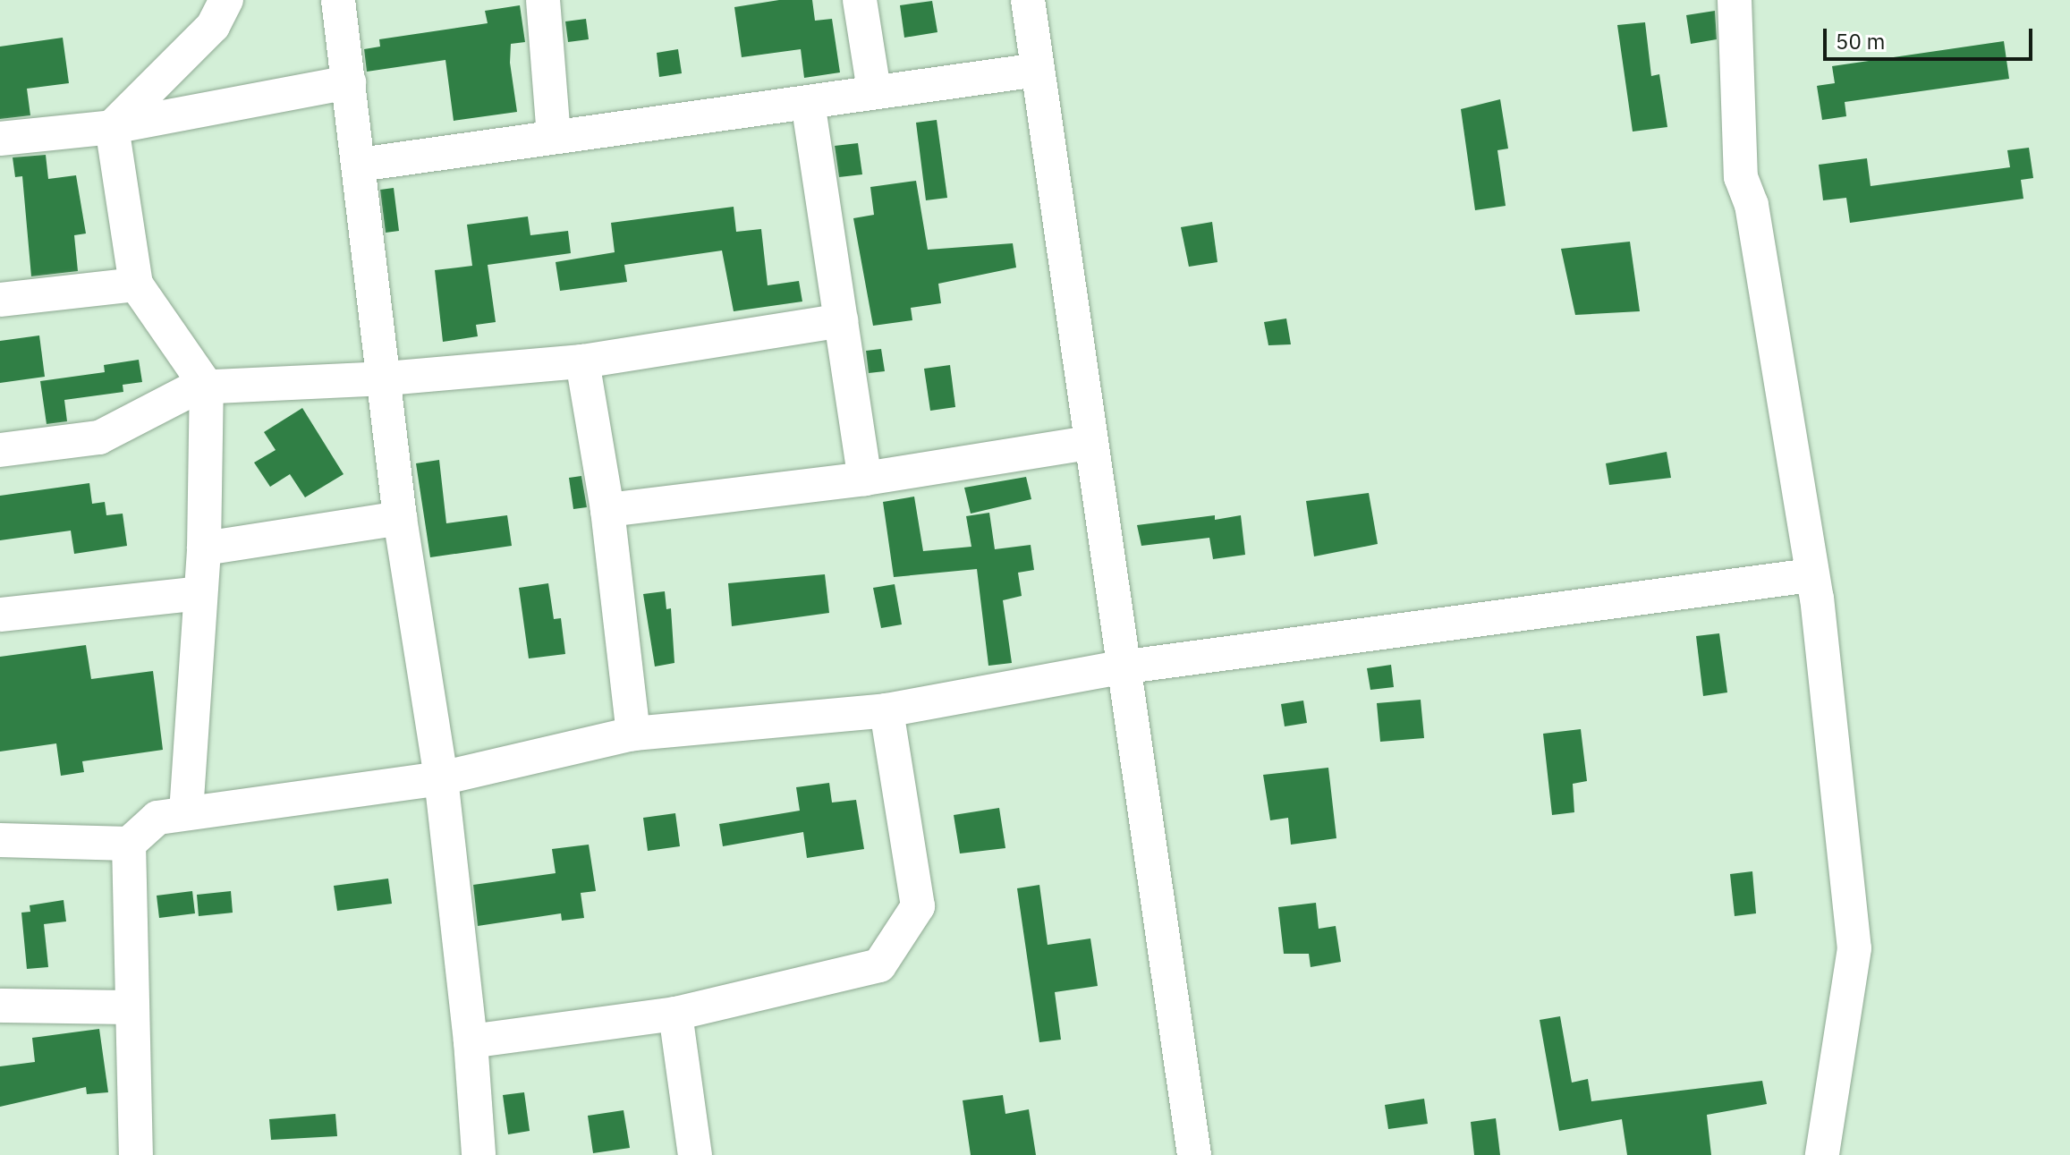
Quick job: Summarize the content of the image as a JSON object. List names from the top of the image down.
{
  "scale_bar": "50 m"
}
